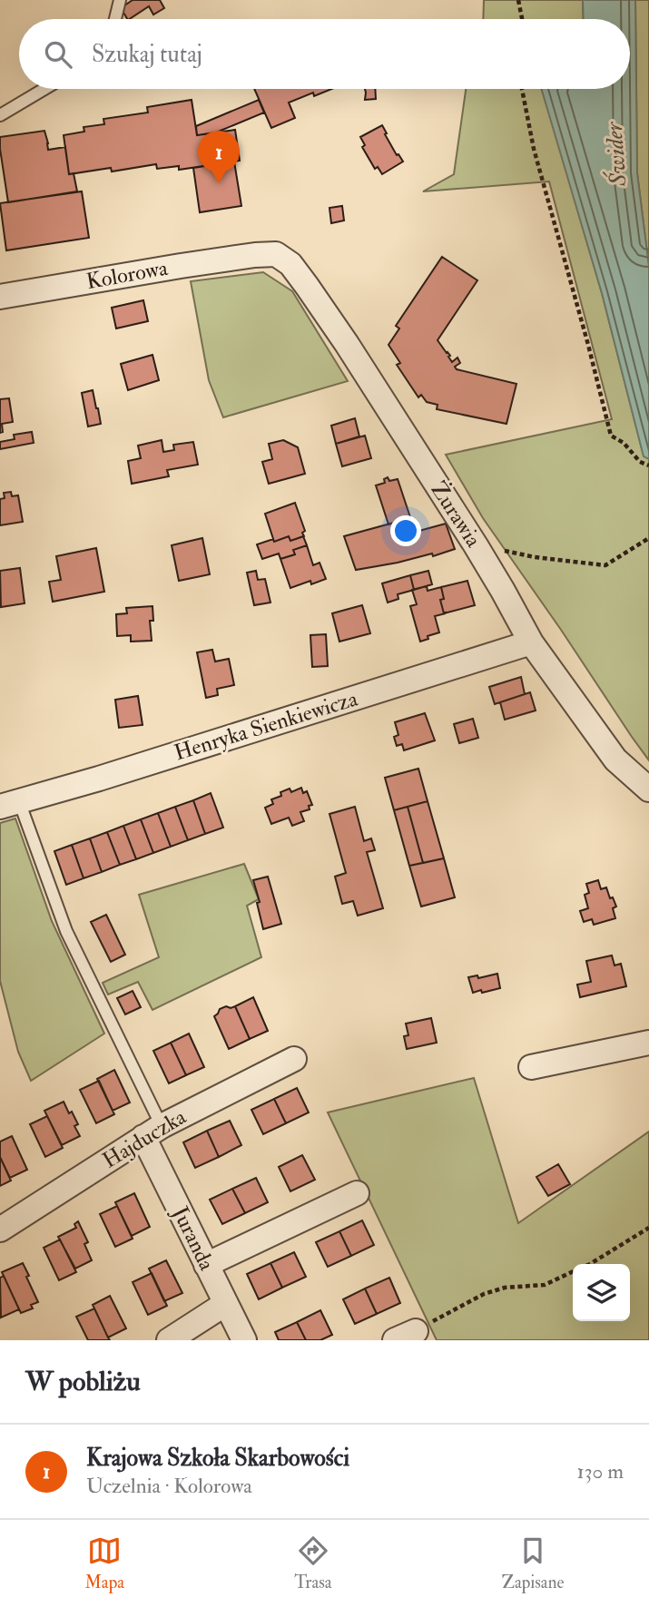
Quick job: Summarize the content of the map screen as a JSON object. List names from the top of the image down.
{
  "streets": {
    "street": [
      "Kolorowa",
      "Żurawia",
      "Henryka Sienkiewicza",
      "Hajduczka",
      "Juranda"
    ]
  },
  "crossings": [
    ["Kolorowa", "Żurawia"],
    ["Żurawia", "Henryka Sienkiewicza"],
    ["Hajduczka", "Juranda"]
  ],
  "water": ["Świder"],
  "page": {
    "search": "Szukaj tutaj",
    "pins": "1",
    "heading": "W pobliżu",
    "list": [
      {
        "mark": "1",
        "name": "Krajowa Szkoła Skarbowości",
        "note": "Uczelnia · Kolorowa",
        "value": "130 m"
      }
    ],
    "nav": ["Mapa", "Trasa", "Zapisane"]
  }
}
